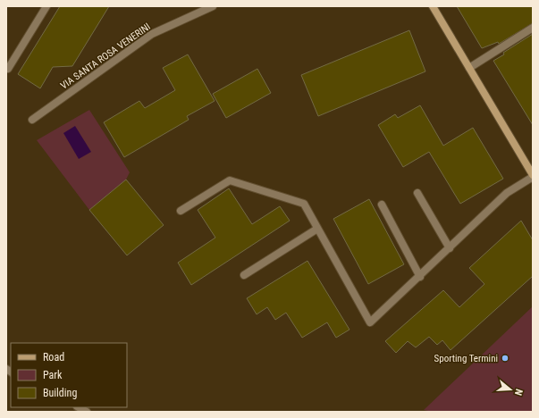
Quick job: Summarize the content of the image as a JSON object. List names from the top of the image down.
{
  "streets": {
    "street": ["VIA SANTA ROSA VENERINI"]
  },
  "places": ["Sporting Termini"],
  "legend": ["Road", "Park", "Building"],
  "north": "right"
}
